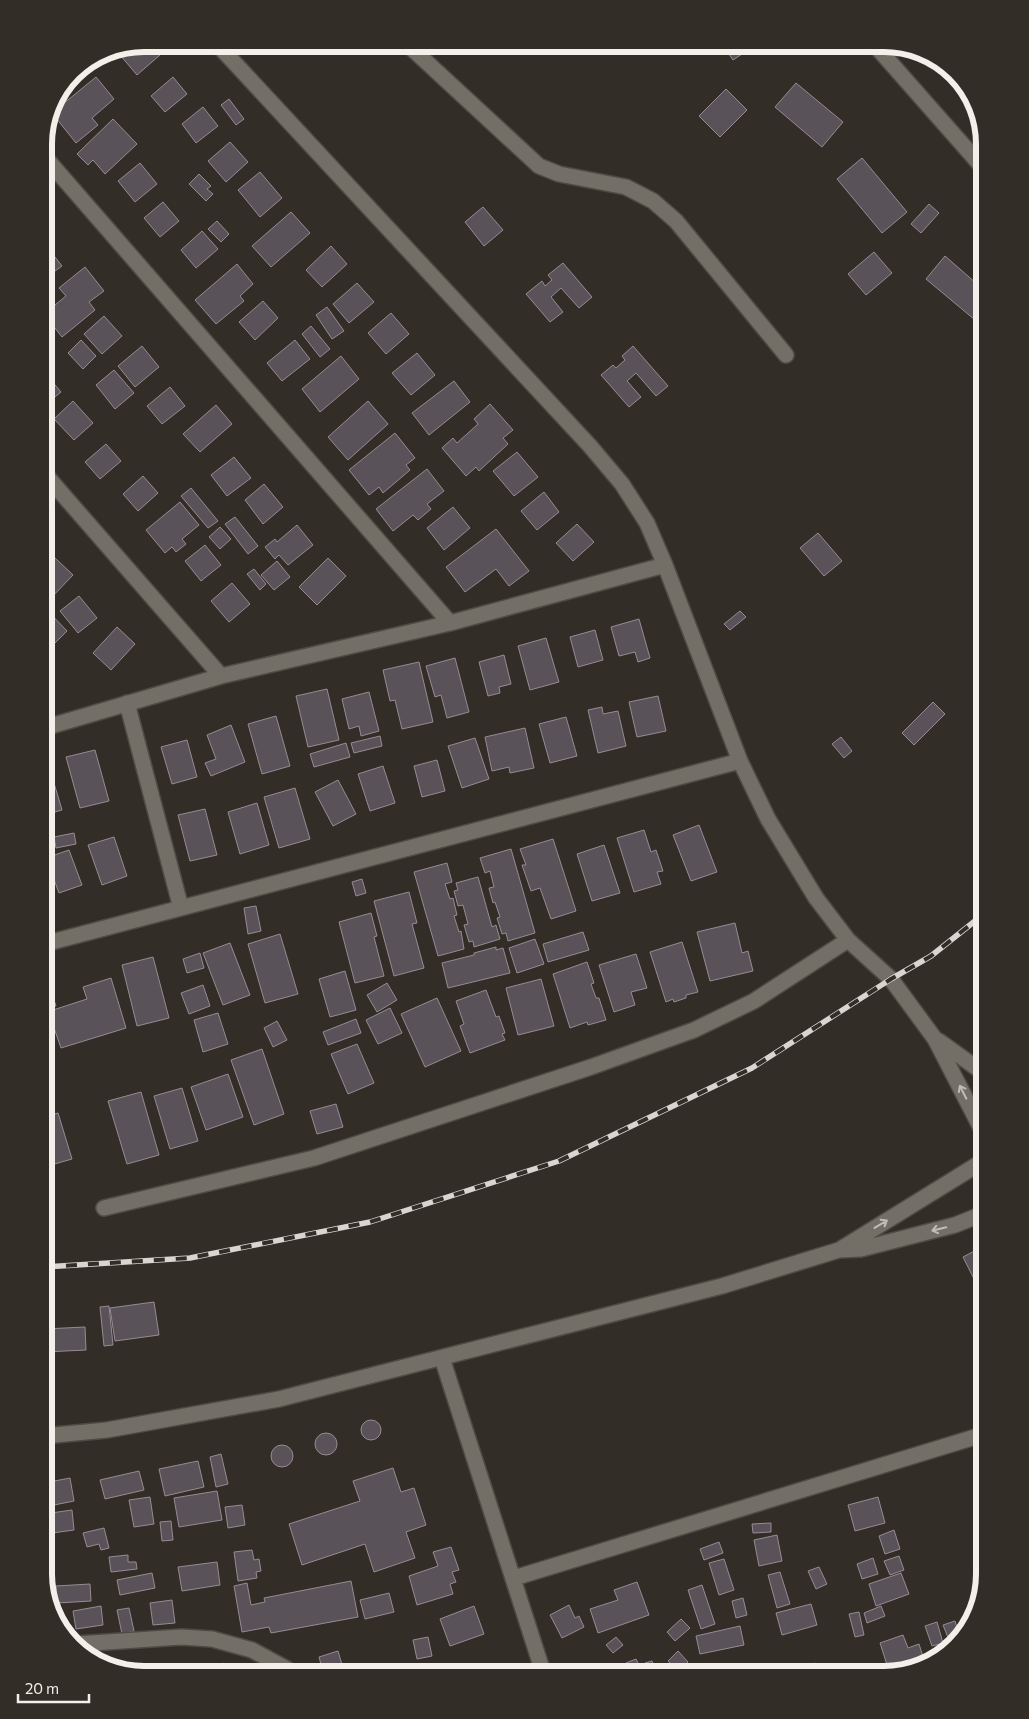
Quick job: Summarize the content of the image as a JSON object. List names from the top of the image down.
{
  "scale_bar": "20 m"
}
